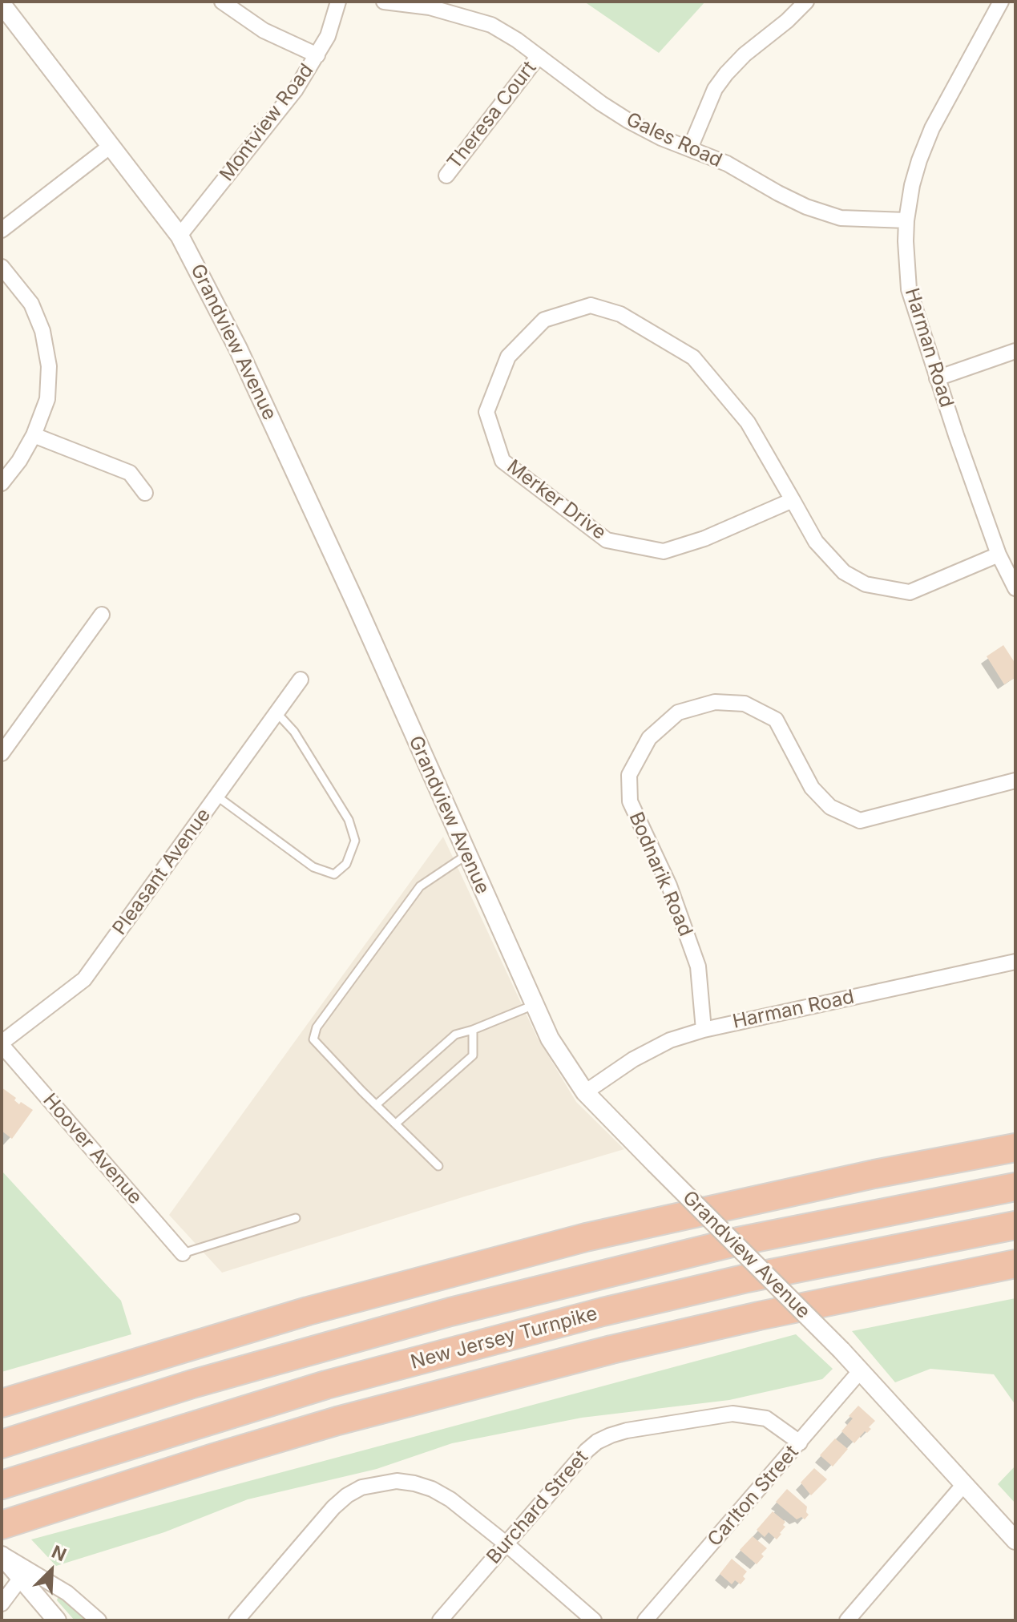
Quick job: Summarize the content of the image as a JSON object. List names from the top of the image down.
{
  "streets": {
    "highway": ["New Jersey Turnpike"],
    "street": [
      "Theresa Court",
      "Montview Road",
      "Gales Road",
      "Grandview Avenue",
      "Harman Road",
      "Merker Drive",
      "Pleasant Avenue",
      "Bodnarik Road",
      "Hoover Avenue",
      "Carlton Street",
      "Burchard Street"
    ]
  },
  "crossings": [
    ["Theresa Court", "Gales Road"],
    ["Montview Road", "Grandview Avenue"],
    ["Gales Road", "Harman Road"],
    ["Grandview Avenue", "Harman Road"],
    ["Grandview Avenue", "Carlton Street"],
    ["Harman Road", "Merker Drive"],
    ["Harman Road", "Bodnarik Road"],
    ["Pleasant Avenue", "Hoover Avenue"],
    ["Carlton Street", "Burchard Street"]
  ],
  "north": "top right"
}
